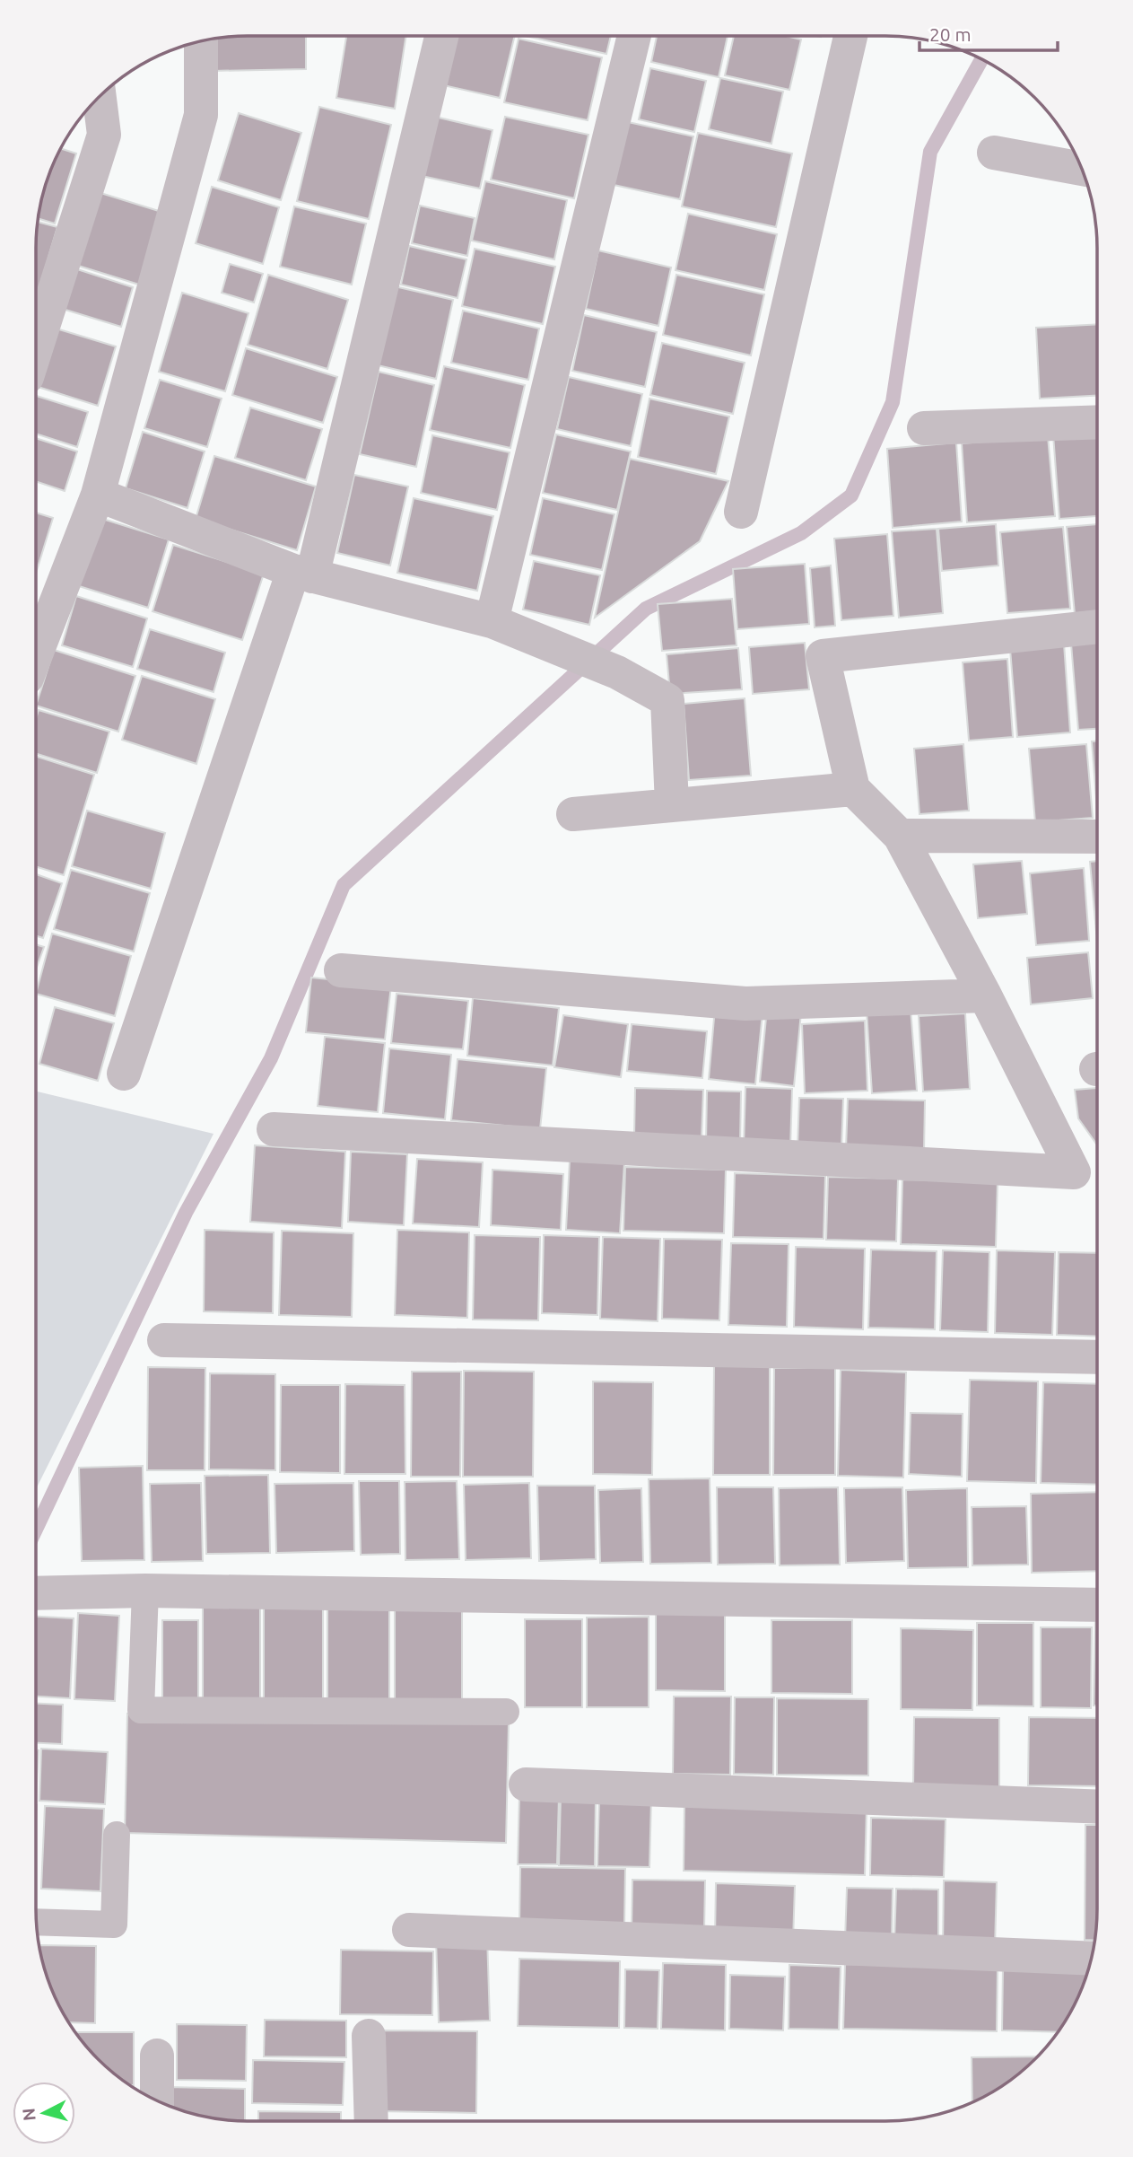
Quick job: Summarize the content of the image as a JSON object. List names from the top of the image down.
{
  "scale_bar": "20 m",
  "north": "left"
}
